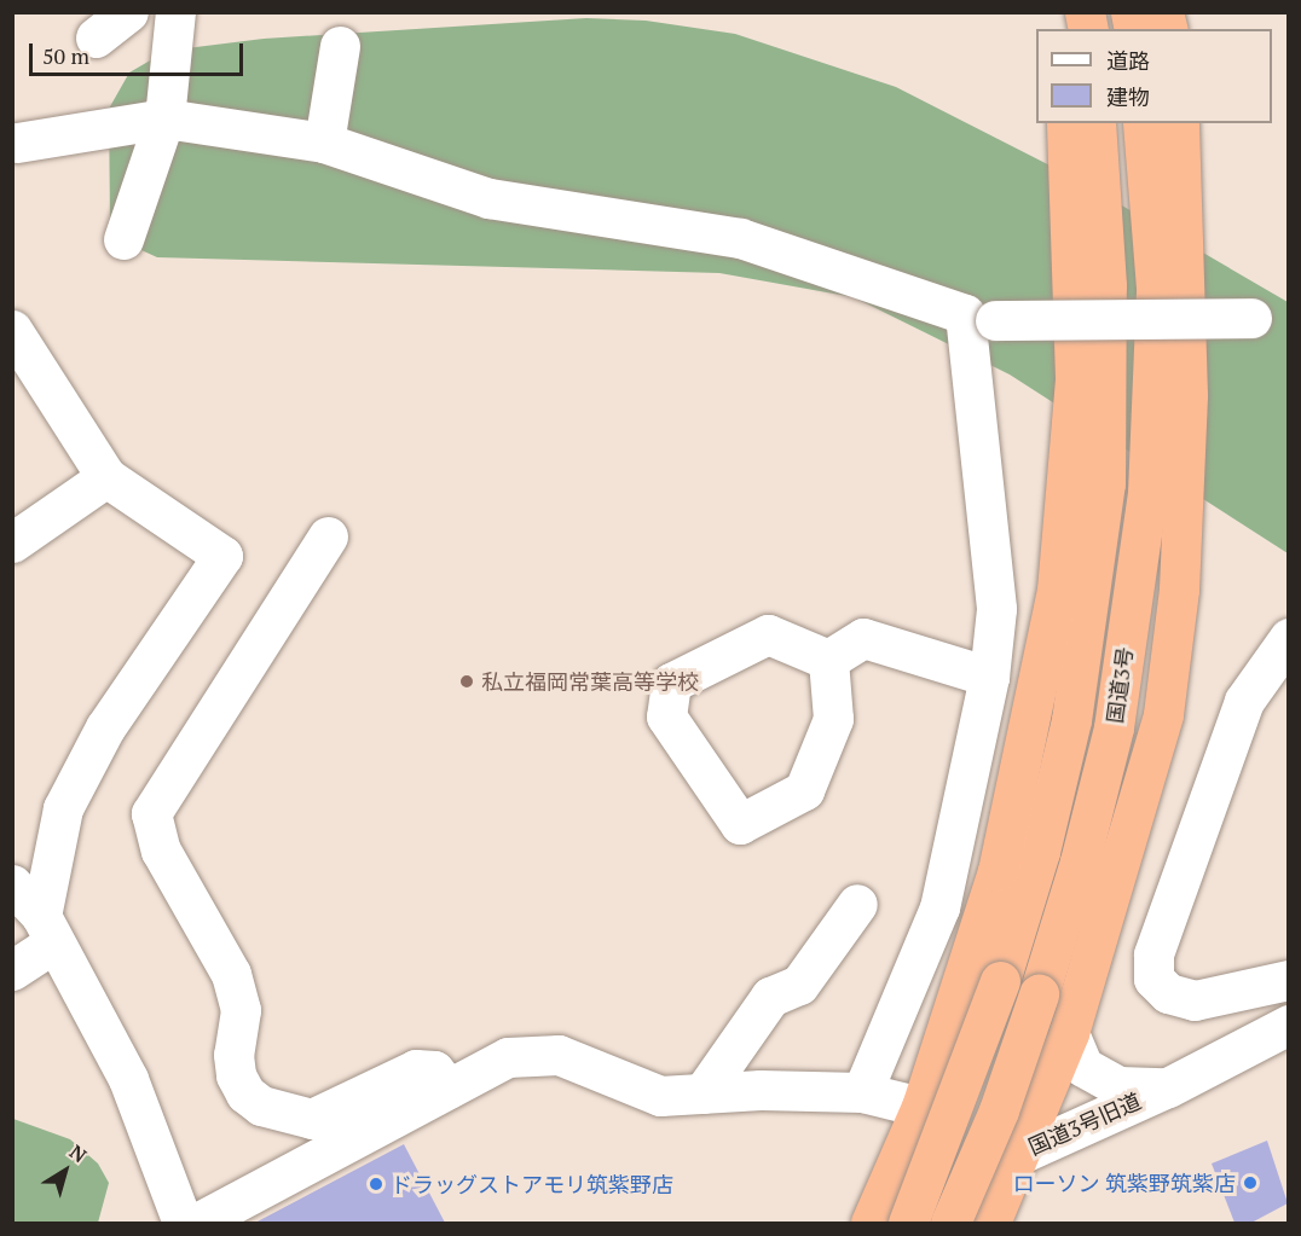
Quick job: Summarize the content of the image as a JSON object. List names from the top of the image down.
{
  "streets": {
    "highway": ["国道3号"],
    "street": ["国道3号旧道"]
  },
  "places": ["私立福岡常葉高等学校", "ローソン 筑紫野筑紫店", "ドラッグストアモリ筑紫野店"],
  "legend": ["道路", "建物"],
  "scale_bar": "50 m",
  "north": "top right"
}
